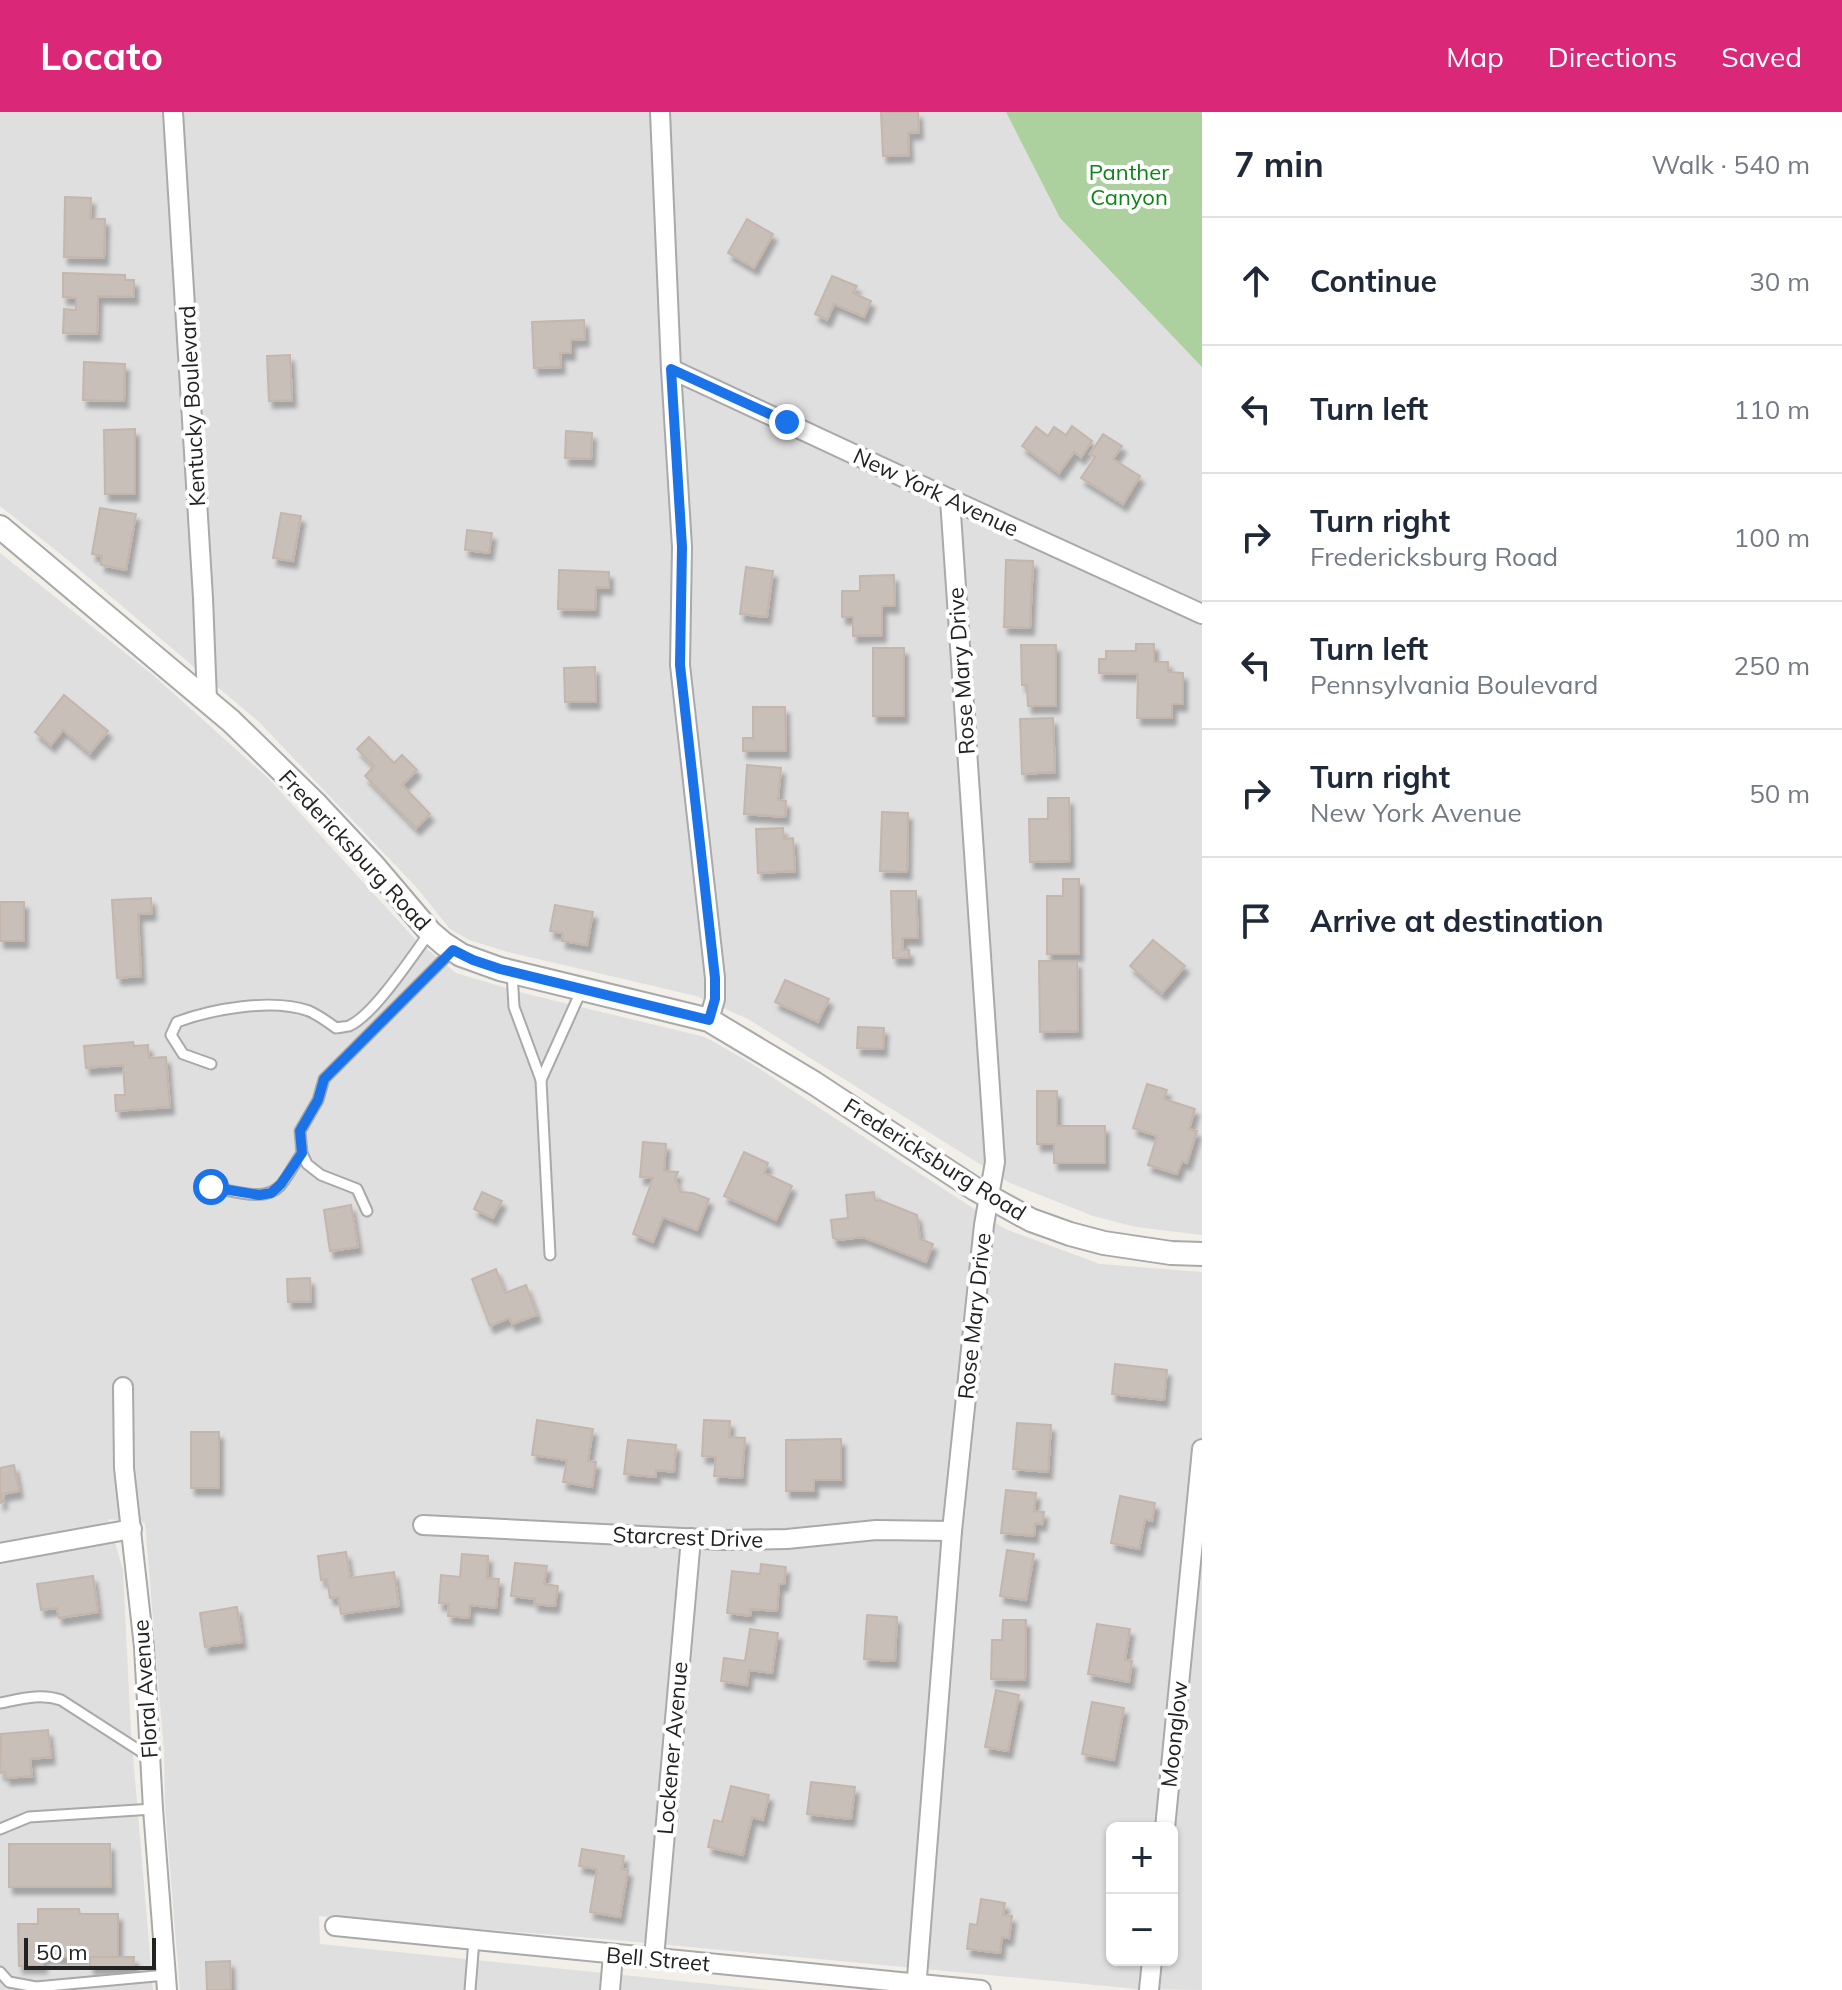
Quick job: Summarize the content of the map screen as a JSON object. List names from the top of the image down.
{
  "streets": {
    "street": [
      "Kentucky Boulevard",
      "New York Avenue",
      "Rose Mary Drive",
      "Fredericksburg Road",
      "Starcrest Drive",
      "Floral Avenue",
      "Moonglow",
      "Lockener Avenue",
      "Bell Street"
    ]
  },
  "crossings": [
    ["Kentucky Boulevard", "Fredericksburg Road"],
    ["New York Avenue", "Rose Mary Drive"],
    ["Rose Mary Drive", "Fredericksburg Road"],
    ["Rose Mary Drive", "Starcrest Drive"],
    ["Rose Mary Drive", "Bell Street"],
    ["Starcrest Drive", "Lockener Avenue"],
    ["Lockener Avenue", "Bell Street"]
  ],
  "parks": ["Panther Canyon"],
  "scale_bar": "50 m",
  "page": {
    "header": "Locato",
    "nav": ["Map", "Directions", "Saved"],
    "heading": ["7 min", "Walk · 540 m"],
    "list": [
      ["Continue", "30 m"],
      ["Turn left", "110 m"],
      ["Turn right", "Fredericksburg Road", "100 m"],
      ["Turn left", "Pennsylvania Boulevard", "250 m"],
      ["Turn right", "New York Avenue", "50 m"],
      "Arrive at destination"
    ],
    "map_buttons": ["+", "−"],
    "scale": "50 m"
  }
}
